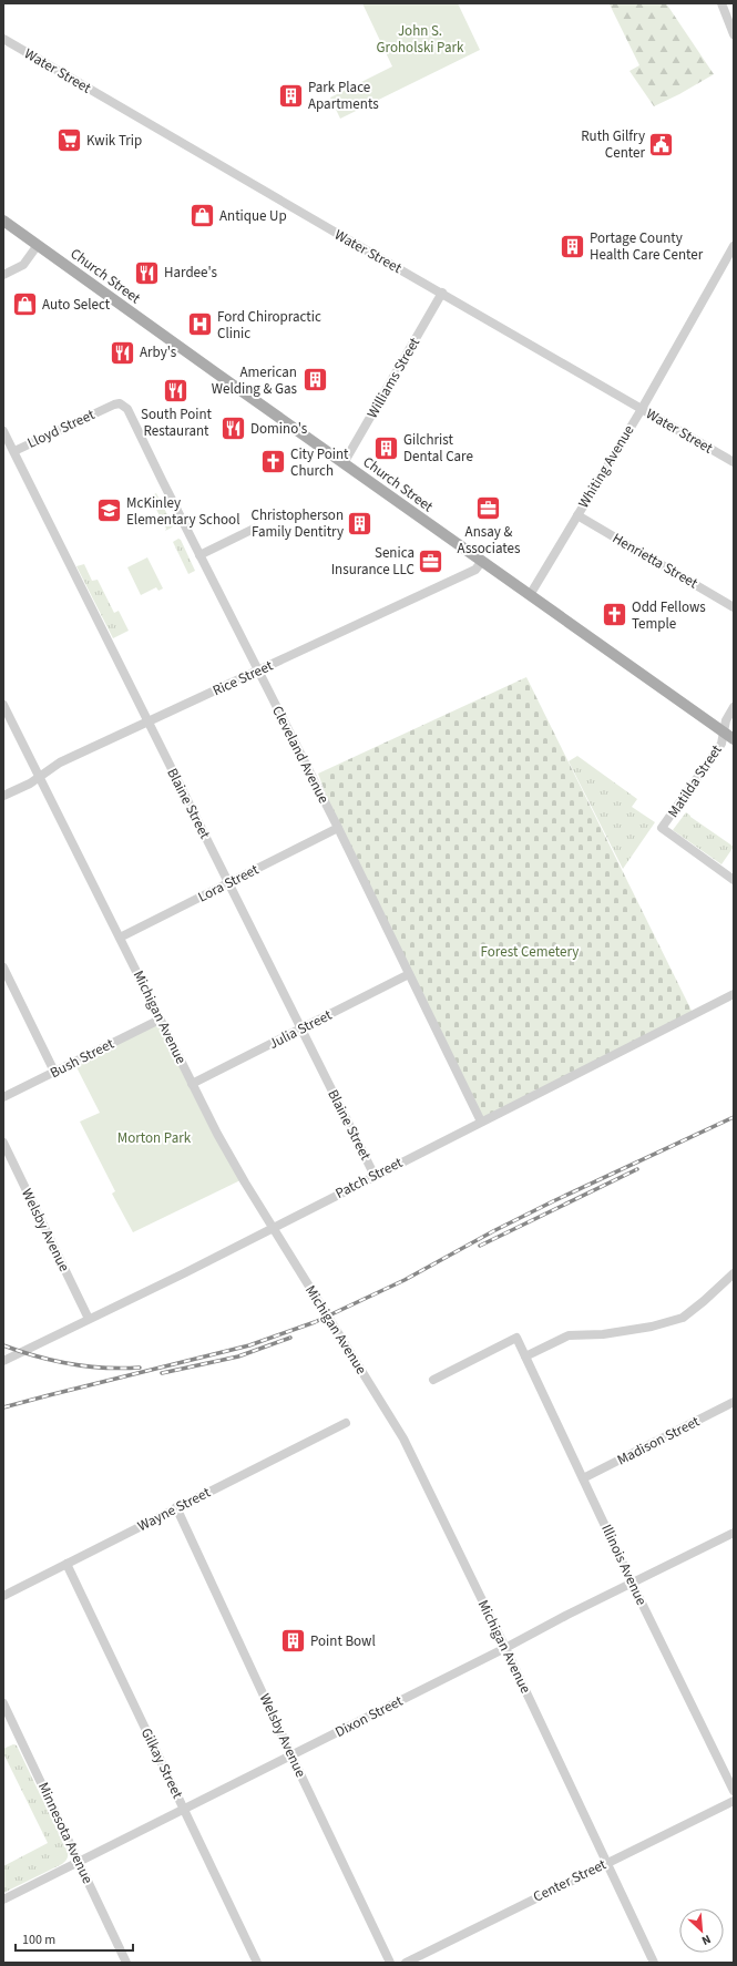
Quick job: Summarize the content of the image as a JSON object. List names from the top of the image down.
{
  "streets": {
    "main road": ["Church Street"],
    "street": [
      "Water Street",
      "Williams Street",
      "Lloyd Street",
      "Whiting Avenue",
      "Henrietta Street",
      "Rice Street",
      "Cleveland Avenue",
      "Matilda Street",
      "Blaine Street",
      "Lora Street",
      "Michigan Avenue",
      "Julia Street",
      "Bush Street",
      "Patch Street",
      "Welsby Avenue",
      "Madison Street",
      "Wayne Street",
      "Illinois Avenue",
      "Dixon Street",
      "Gilkay Street",
      "Minnesota Avenue",
      "Center Street"
    ]
  },
  "crossings": [
    ["Water Street", "Williams Street"],
    ["Water Street", "Whiting Avenue"],
    ["Church Street", "Williams Street"],
    ["Church Street", "Whiting Avenue"],
    ["Church Street", "Rice Street"],
    ["Church Street", "Matilda Street"],
    ["Lloyd Street", "Cleveland Avenue"],
    ["Lloyd Street", "Blaine Street"],
    ["Whiting Avenue", "Henrietta Street"],
    ["Rice Street", "Cleveland Avenue"],
    ["Rice Street", "Blaine Street"],
    ["Rice Street", "Michigan Avenue"],
    ["Cleveland Avenue", "Lora Street"],
    ["Cleveland Avenue", "Julia Street"],
    ["Cleveland Avenue", "Patch Street"],
    ["Blaine Street", "Lora Street"],
    ["Blaine Street", "Julia Street"],
    ["Blaine Street", "Patch Street"],
    ["Lora Street", "Michigan Avenue"],
    ["Michigan Avenue", "Julia Street"],
    ["Michigan Avenue", "Bush Street"],
    ["Michigan Avenue", "Patch Street"],
    ["Michigan Avenue", "Dixon Street"],
    ["Michigan Avenue", "Center Street"],
    ["Patch Street", "Welsby Avenue"],
    ["Welsby Avenue", "Wayne Street"],
    ["Welsby Avenue", "Dixon Street"],
    ["Madison Street", "Illinois Avenue"],
    ["Wayne Street", "Gilkay Street"],
    ["Illinois Avenue", "Dixon Street"],
    ["Dixon Street", "Gilkay Street"],
    ["Dixon Street", "Minnesota Avenue"]
  ],
  "parks": ["John S. Groholski Park", "Forest Cemetery", "Morton Park"],
  "places": {
    "building": [
      "Park Place Apartments",
      "Portage County Health Care Center",
      "American Welding & Gas",
      "Gilchrist Dental Care",
      "Christopherson Family Dentitry",
      "Point Bowl"
    ],
    "supermarket": ["Kwik Trip"],
    "public building": ["Ruth Gilfry Center"],
    "shop": ["Antique Up", "Auto Select"],
    "restaurant": [
      "Hardee's",
      "Arby's",
      "South Point Restaurant",
      "Domino's"
    ],
    "hospital": ["Ford Chiropractic Clinic"],
    "church": ["City Point Church", "Odd Fellows Temple"],
    "office": ["Ansay & Associates", "Senica Insurance LLC"],
    "school or university": ["McKinley Elementary School"]
  },
  "scale_bar": "100 m",
  "north": "bottom right"
}
